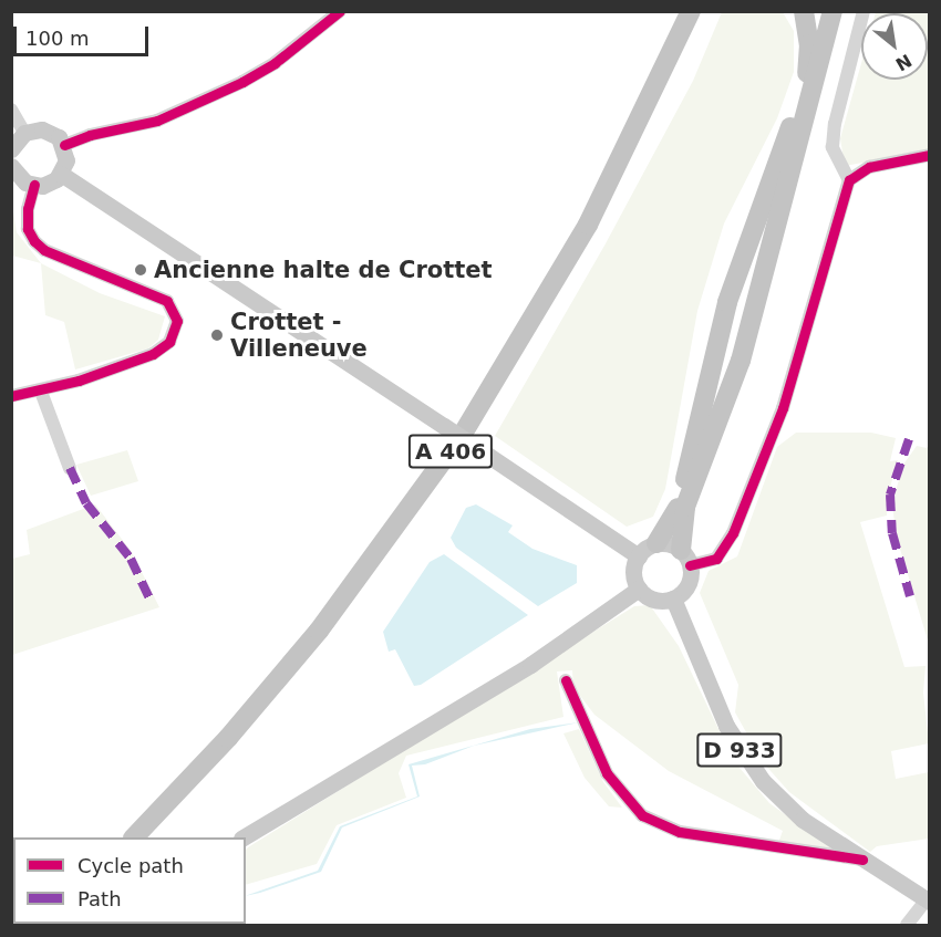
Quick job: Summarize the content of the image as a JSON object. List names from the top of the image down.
{
  "streets": {
    "highway": ["A 406"],
    "main road": ["D 933"]
  },
  "places": ["Ancienne halte de Crottet", "Crottet - Villeneuve"],
  "legend": ["Cycle path", "Path"],
  "scale_bar": "100 m",
  "north": "bottom right"
}
